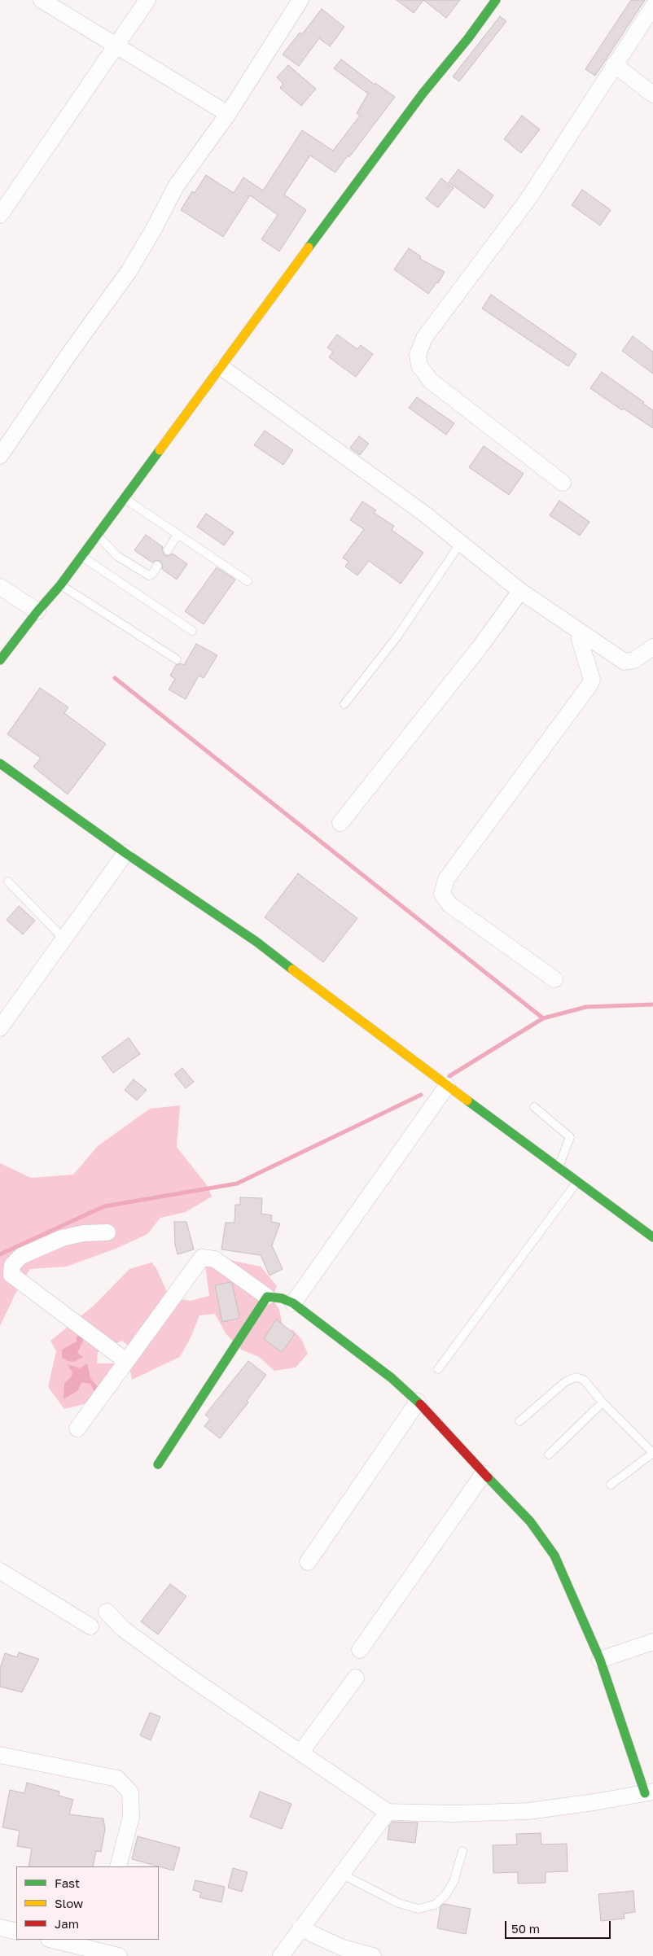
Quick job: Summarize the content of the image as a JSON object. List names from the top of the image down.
{
  "legend": ["Fast", "Slow", "Jam"],
  "scale_bar": "50 m"
}
